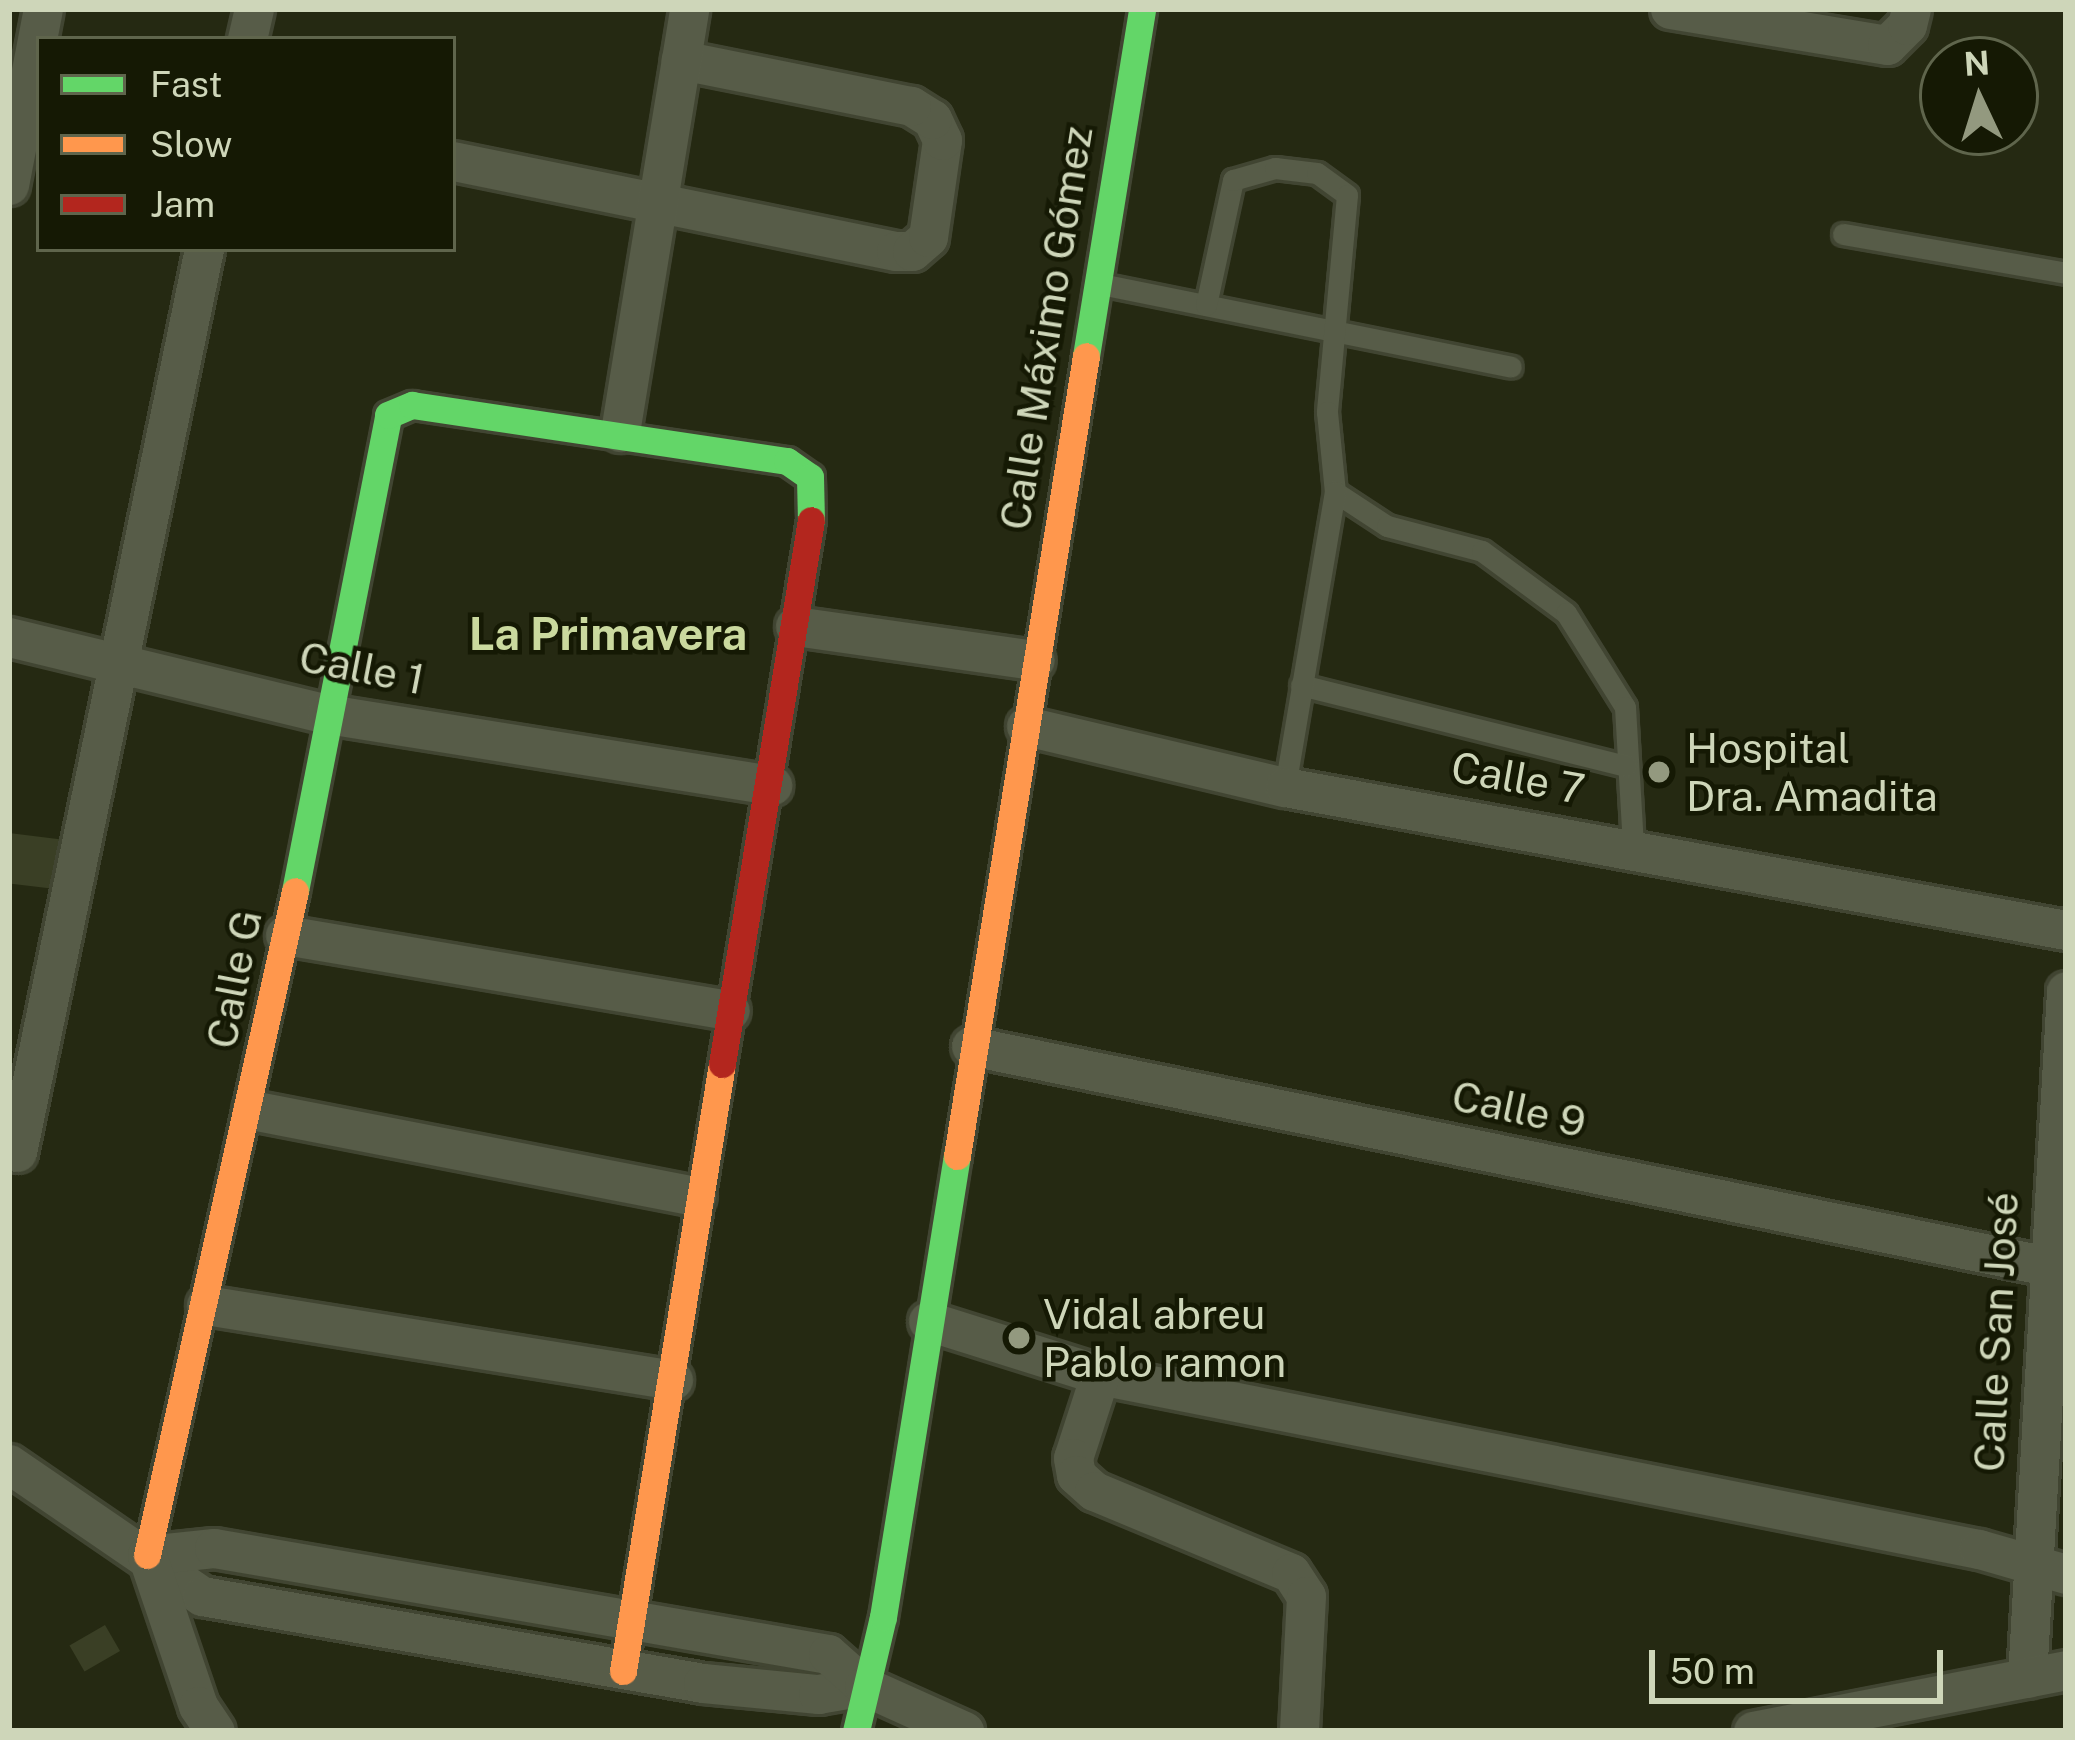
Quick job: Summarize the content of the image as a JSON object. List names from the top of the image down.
{
  "streets": {
    "street": [
      "Calle Máximo Gómez",
      "Calle 1",
      "Calle 7",
      "Calle G",
      "Calle 9",
      "Calle San José"
    ]
  },
  "crossings": [
    ["Calle Máximo Gómez", "Calle 7"],
    ["Calle Máximo Gómez", "Calle 9"],
    ["Calle 1", "Calle G"],
    ["Calle 9", "Calle San José"]
  ],
  "districts": ["La Primavera"],
  "places": ["Hospital Dra. Amadita", "Vidal abreu Pablo ramon"],
  "legend": ["Fast", "Slow", "Jam"],
  "scale_bar": "50 m",
  "north": "top"
}
